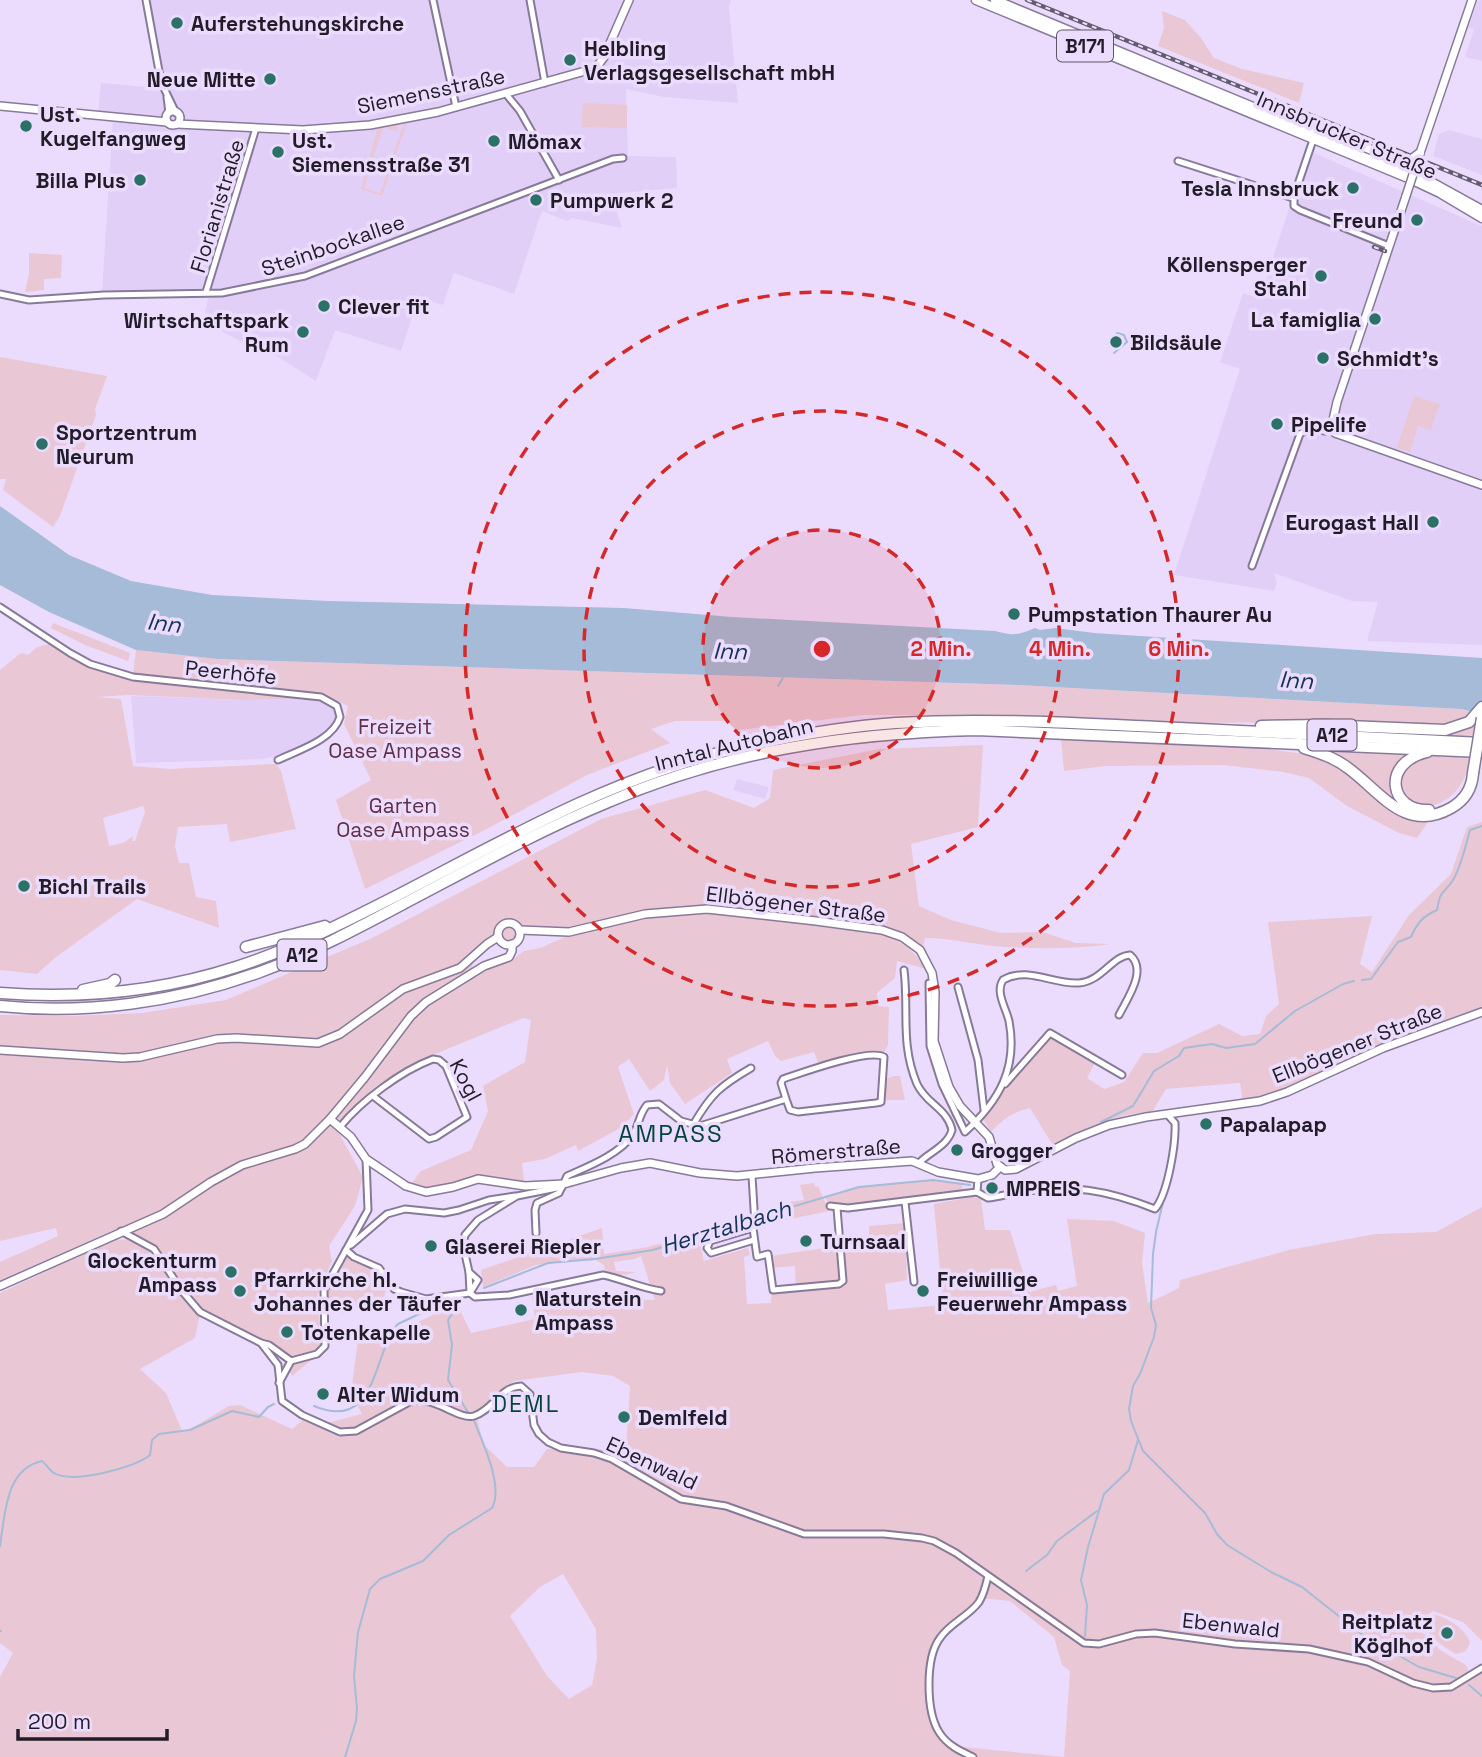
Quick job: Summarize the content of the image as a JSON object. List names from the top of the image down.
{
  "streets": {
    "highway": ["A12", "Inntal Autobahn"],
    "main road": [
      "B171",
      "Siemensstraße",
      "Innsbrucker Straße",
      "Ellbögener Straße",
      "Römerstraße"
    ],
    "street": [
      "Florianistraße",
      "Steinbockallee",
      "Peerhöfe",
      "Kogl",
      "Ebenwald"
    ]
  },
  "crossings": [
    ["B171", "Innsbrucker Straße"],
    ["Siemensstraße", "Florianistraße"],
    ["Florianistraße", "Steinbockallee"],
    ["Kogl", "Römerstraße"]
  ],
  "districts": ["AMPASS", "DEML"],
  "water": ["Inn", "Herztalbach"],
  "parks": ["Freizeit Oase Ampass", "Garten Oase Ampass"],
  "places": [
    "Auferstehungskirche",
    "Helbling Verlagsgesellschaft mbH",
    "Neue Mitte",
    "Ust. Kugelfangweg",
    "Mömax",
    "Ust. Siemensstraße 31",
    "Billa Plus",
    "Tesla Innsbruck",
    "Pumpwerk 2",
    "Freund",
    "Köllensperger Stahl",
    "Clever fit",
    "La famiglia",
    "Wirtschaftspark Rum",
    "Bildsäule",
    "Schmidt's",
    "Pipelife",
    "Sportzentrum Neurum",
    "Eurogast Hall",
    "Pumpstation Thaurer Au",
    "Bichl Trails",
    "Papalapap",
    "Grogger",
    "MPREIS",
    "Turnsaal",
    "Glaserei Riepler",
    "Glockenturm Ampass",
    "Pfarrkirche hl. Johannes der Täufer",
    "Freiwillige Feuerwehr Ampass",
    "Naturstein Ampass",
    "Totenkapelle",
    "Alter Widum",
    "Demlfeld",
    "Reitplatz Köglhof"
  ],
  "scale_bar": "200 m",
  "rings": ["2 Min.", "4 Min.", "6 Min."]
}
